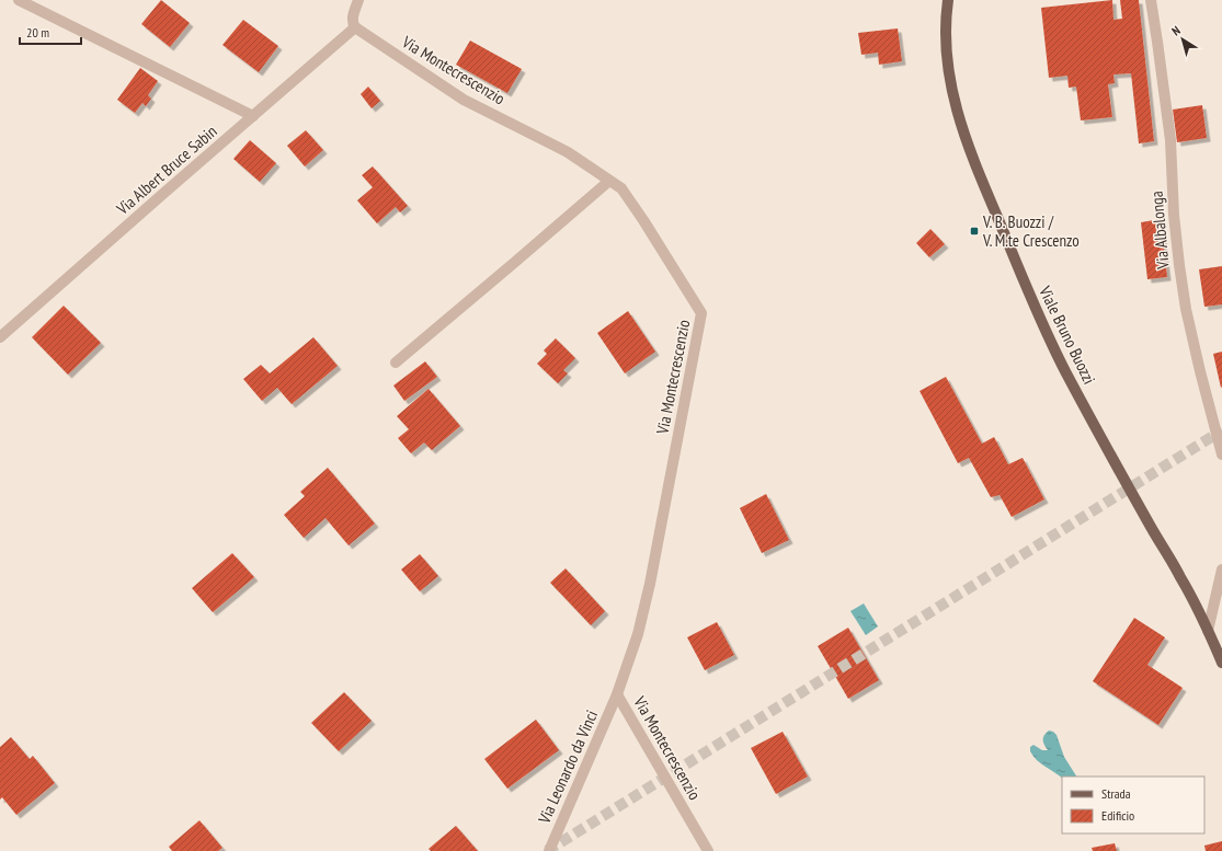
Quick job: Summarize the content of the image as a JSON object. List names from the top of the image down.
{
  "streets": {
    "main road": ["Viale Bruno Buozzi"],
    "street": [
      "Via Montecrescenzio",
      "Via Albert Bruce Sabin",
      "Via Albalonga",
      "Via Leonardo da Vinci"
    ]
  },
  "crossings": [
    ["Via Montecrescenzio", "Via Albert Bruce Sabin"],
    ["Via Montecrescenzio", "Via Leonardo da Vinci"]
  ],
  "places": {
    "transit": ["V. B. Buozzi / V. M.te Crescenzo"]
  },
  "legend": ["Strada", "Edificio"],
  "scale_bar": "20 m",
  "north": "top left"
}
